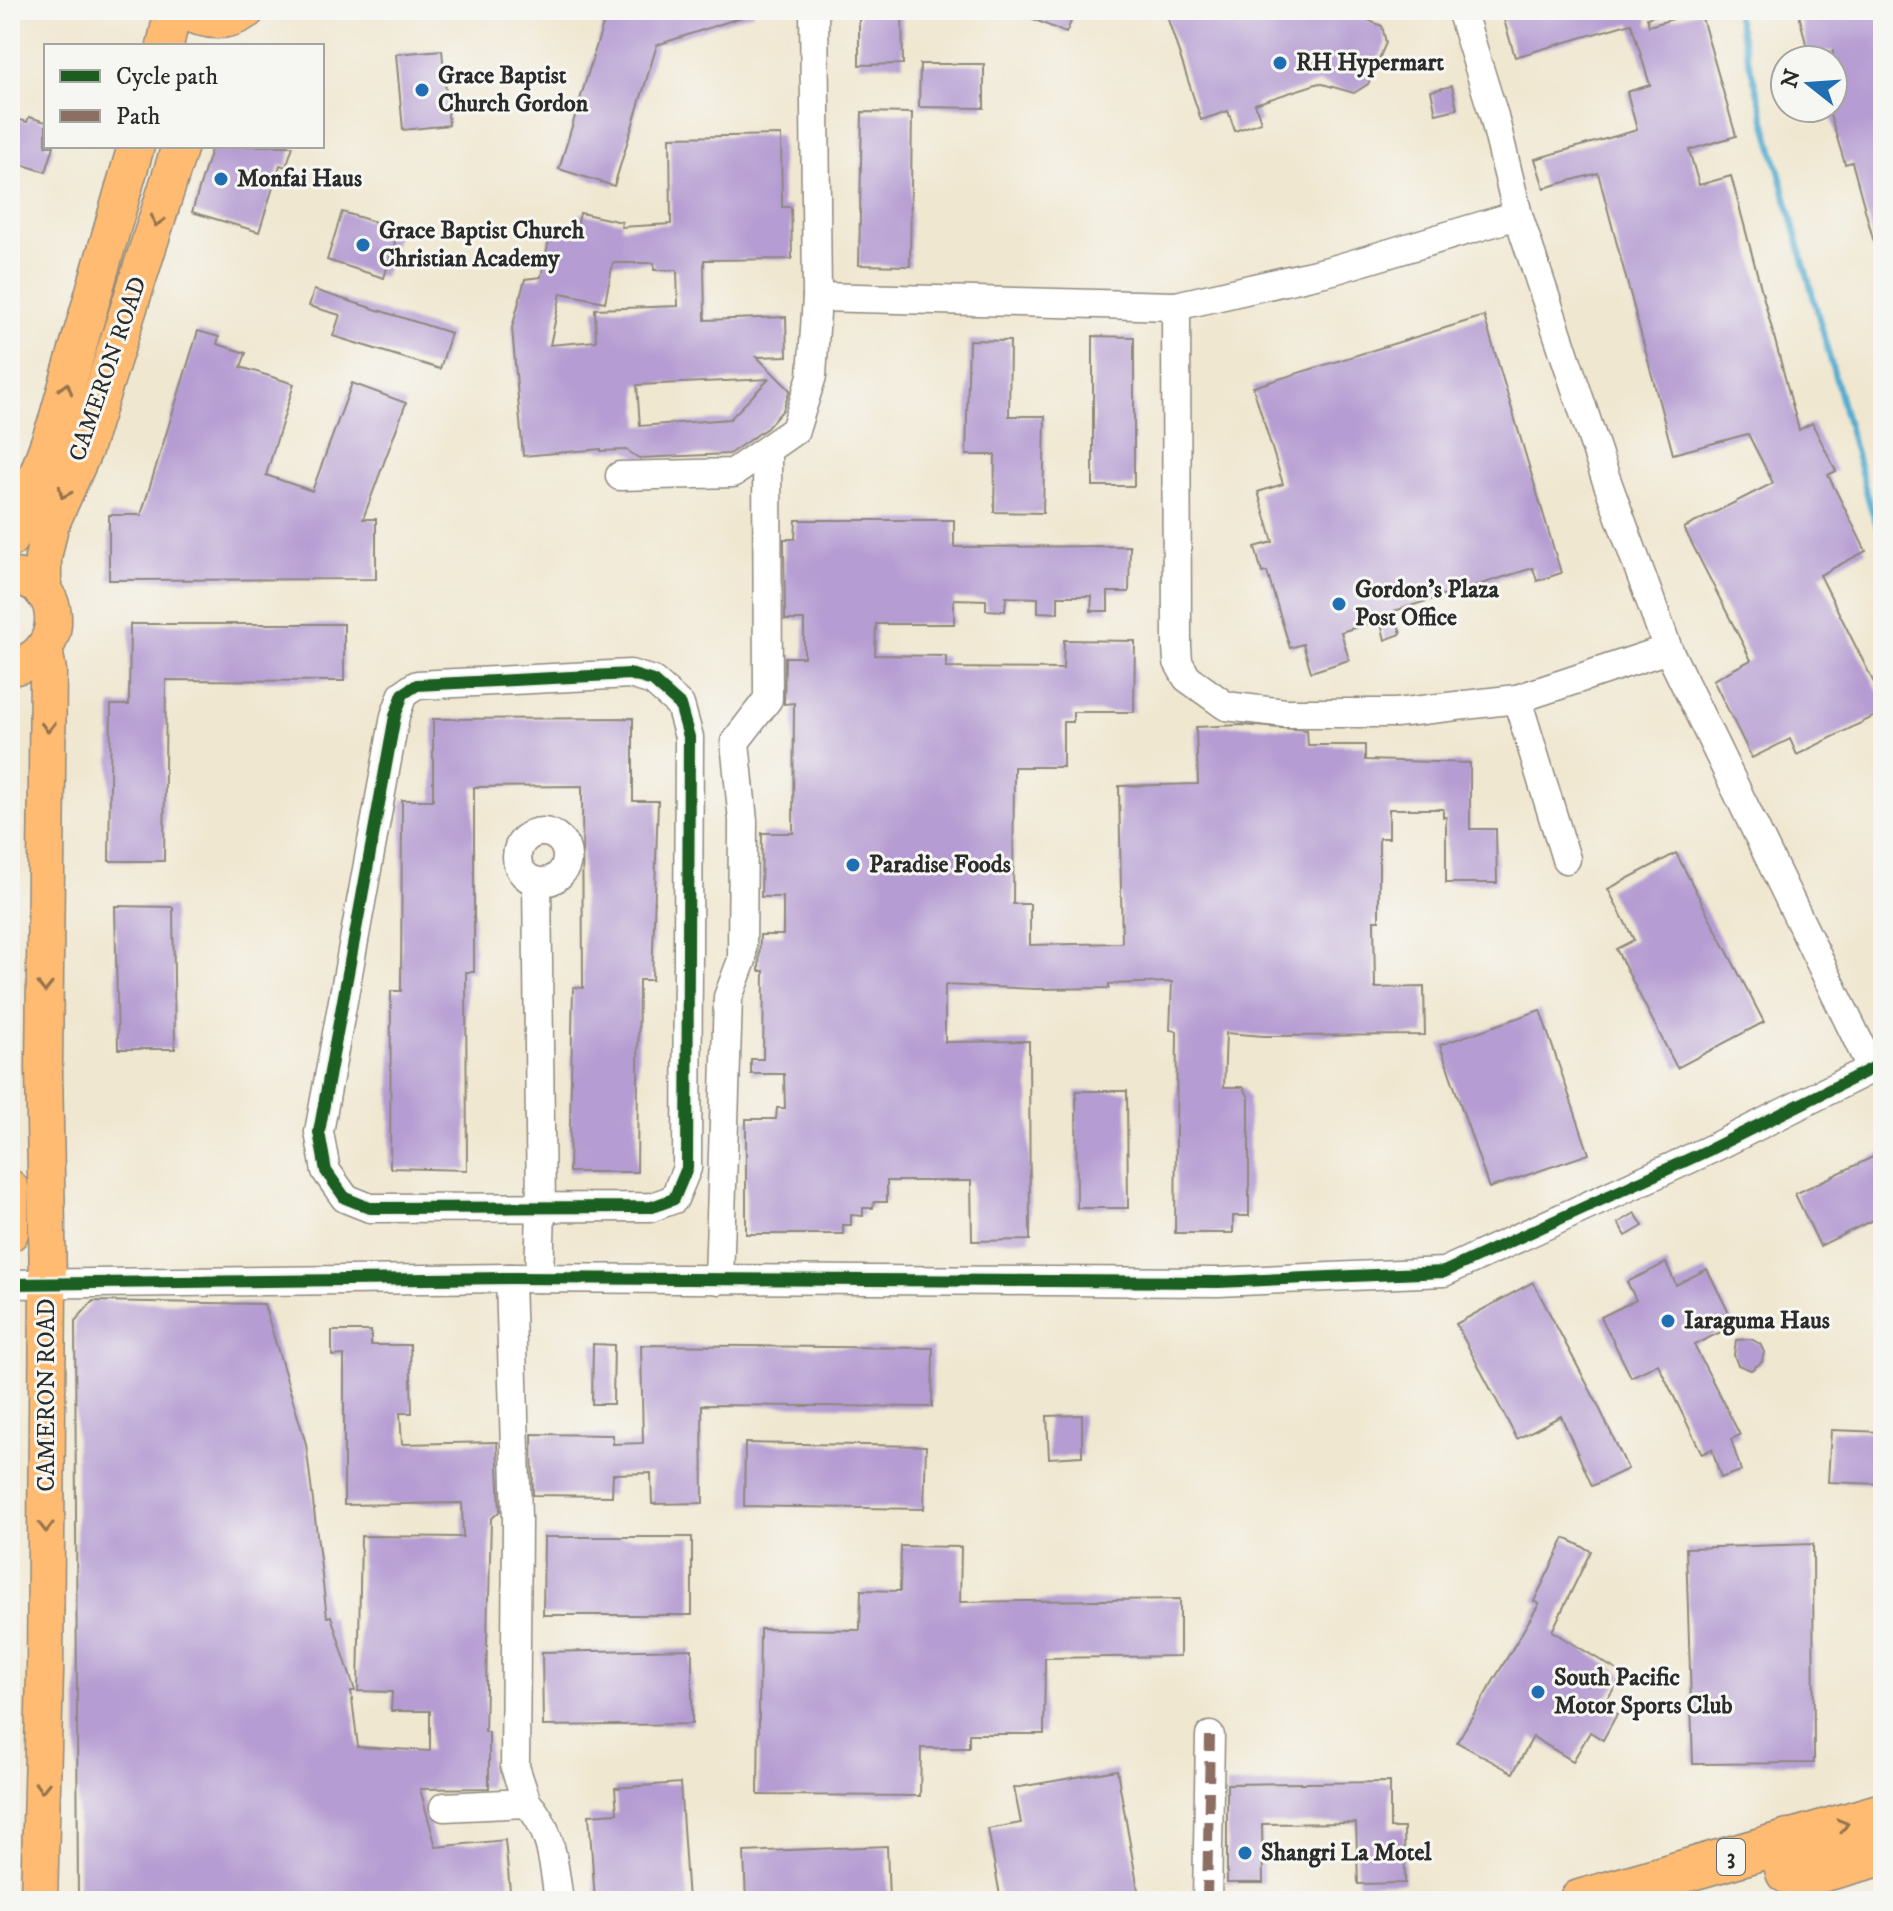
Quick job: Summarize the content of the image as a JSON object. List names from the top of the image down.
{
  "streets": {
    "highway": ["3"],
    "main road": ["CAMERON ROAD"]
  },
  "places": [
    "RH Hypermart",
    "Grace Baptist Church Gordon",
    "Monfai Haus",
    "Grace Baptist Church Christian Academy",
    "Gordon's Plaza Post Office",
    "Paradise Foods",
    "Iaraguma Haus",
    "South Pacific Motor Sports Club",
    "Shangri La Motel"
  ],
  "legend": ["Cycle path", "Path"],
  "north": "left"
}
